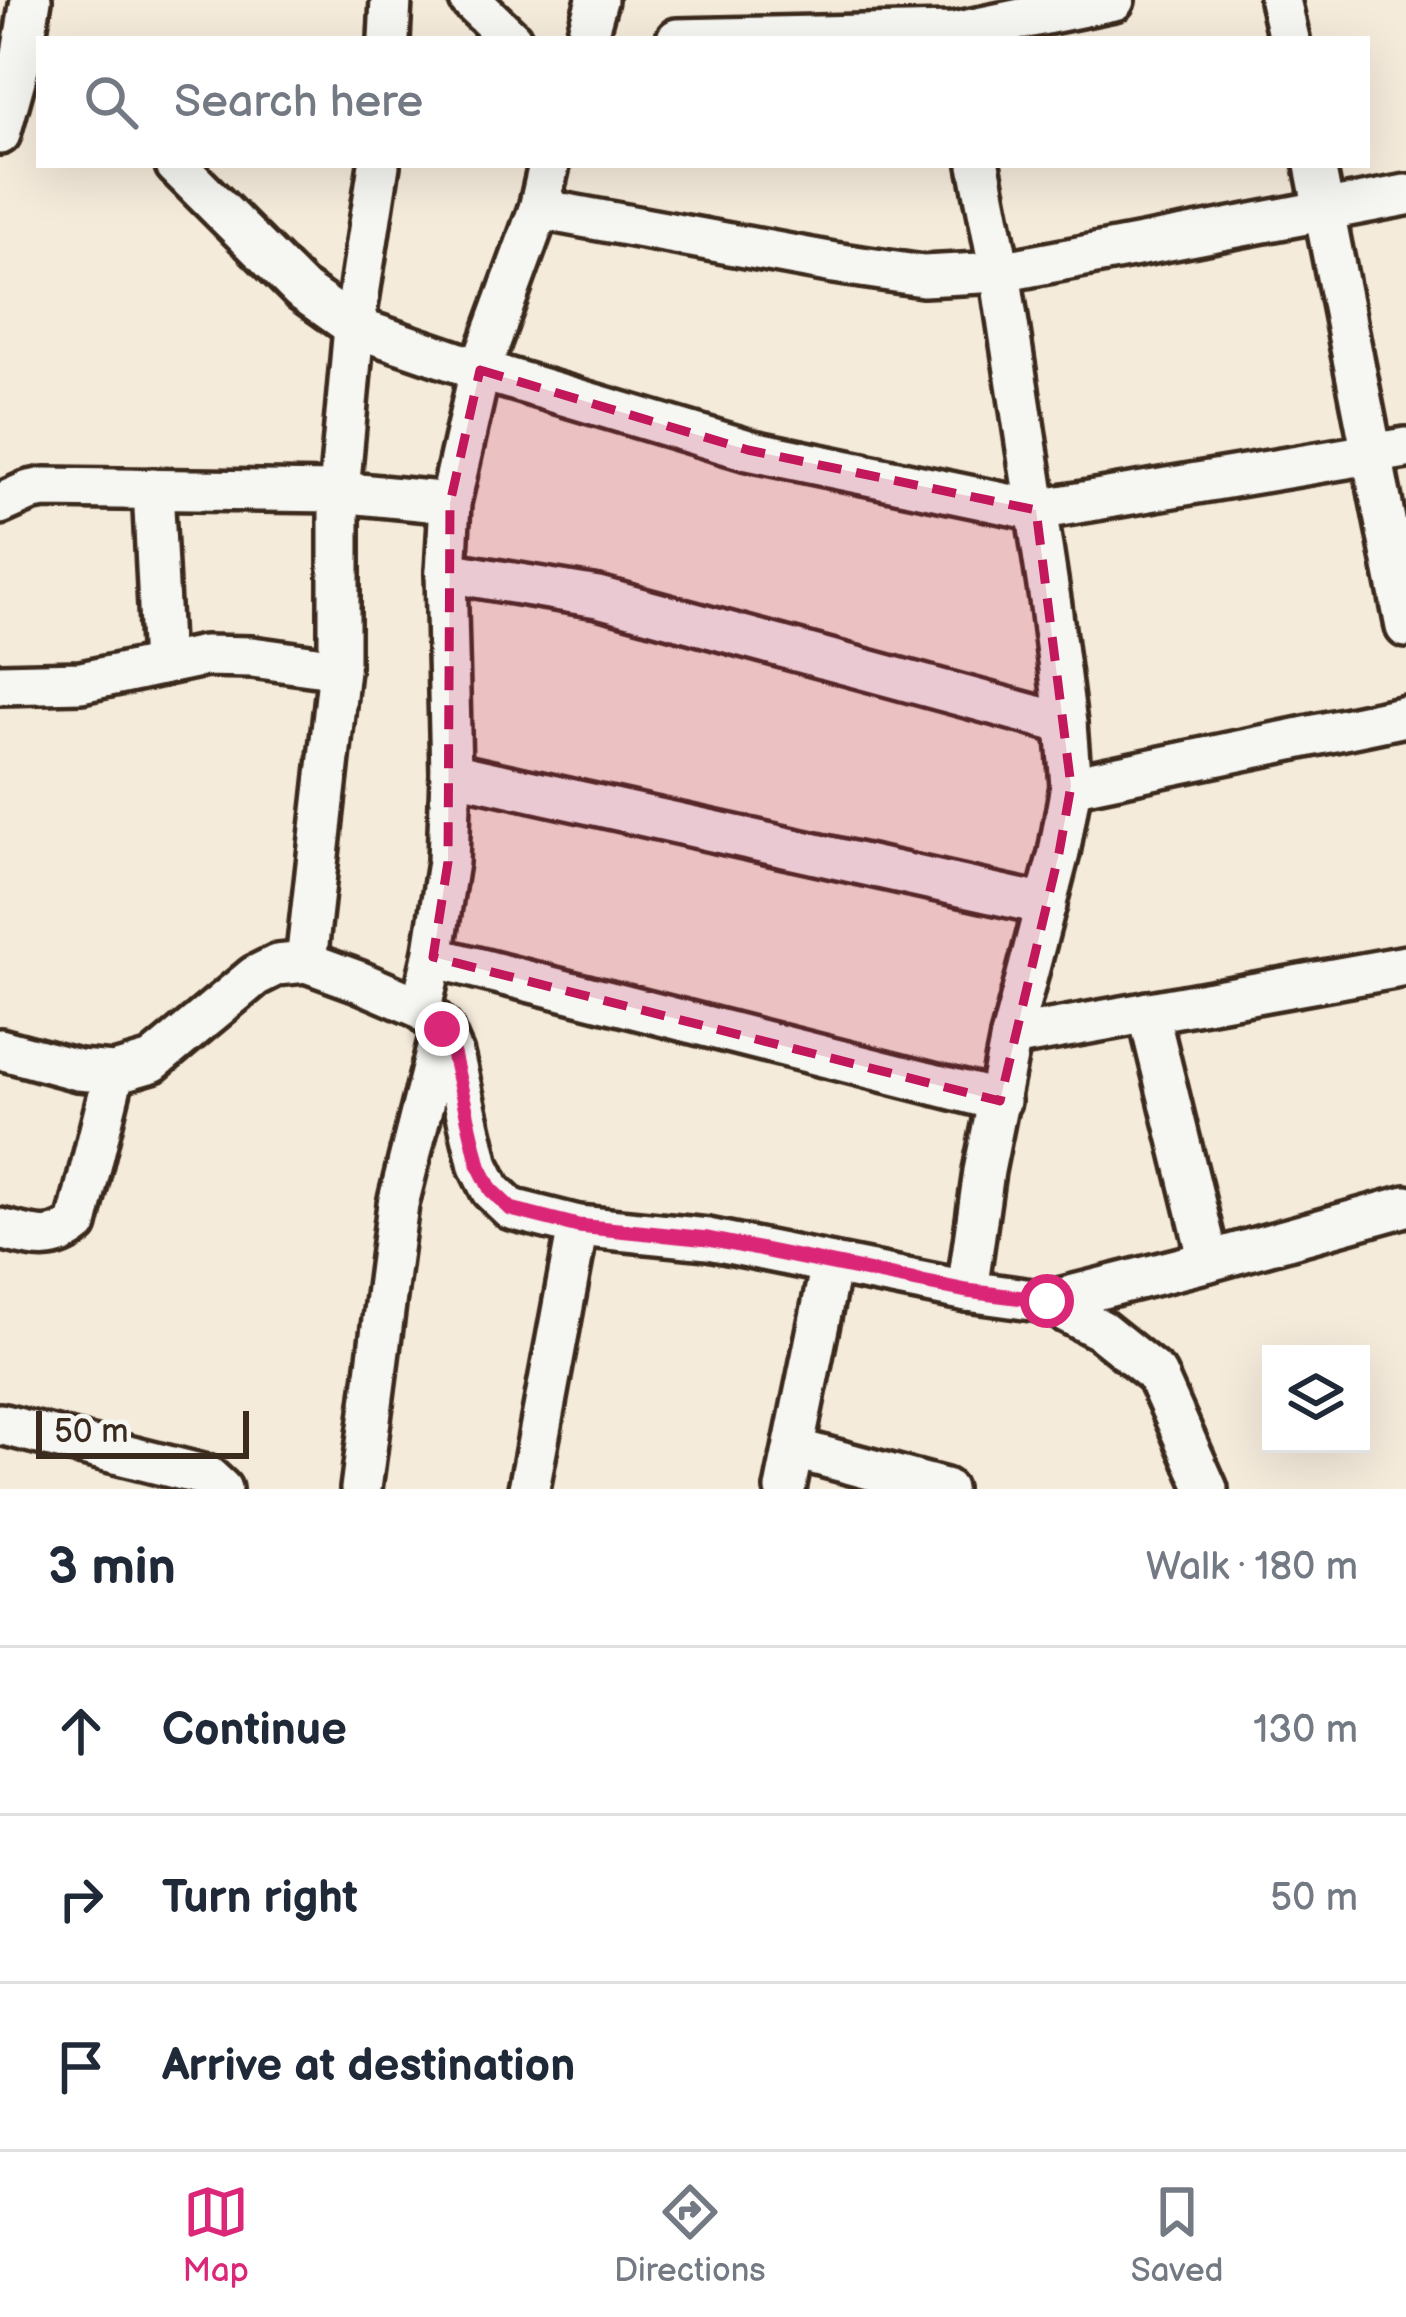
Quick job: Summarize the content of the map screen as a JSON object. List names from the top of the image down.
{
  "scale_bar": "50 m",
  "page": {
    "search": "Search here",
    "scale": "50 m",
    "heading": ["3 min", "Walk · 180 m"],
    "list": [
      ["Continue", "130 m"],
      ["Turn right", "50 m"],
      "Arrive at destination"
    ],
    "nav": ["Map", "Directions", "Saved"]
  }
}
